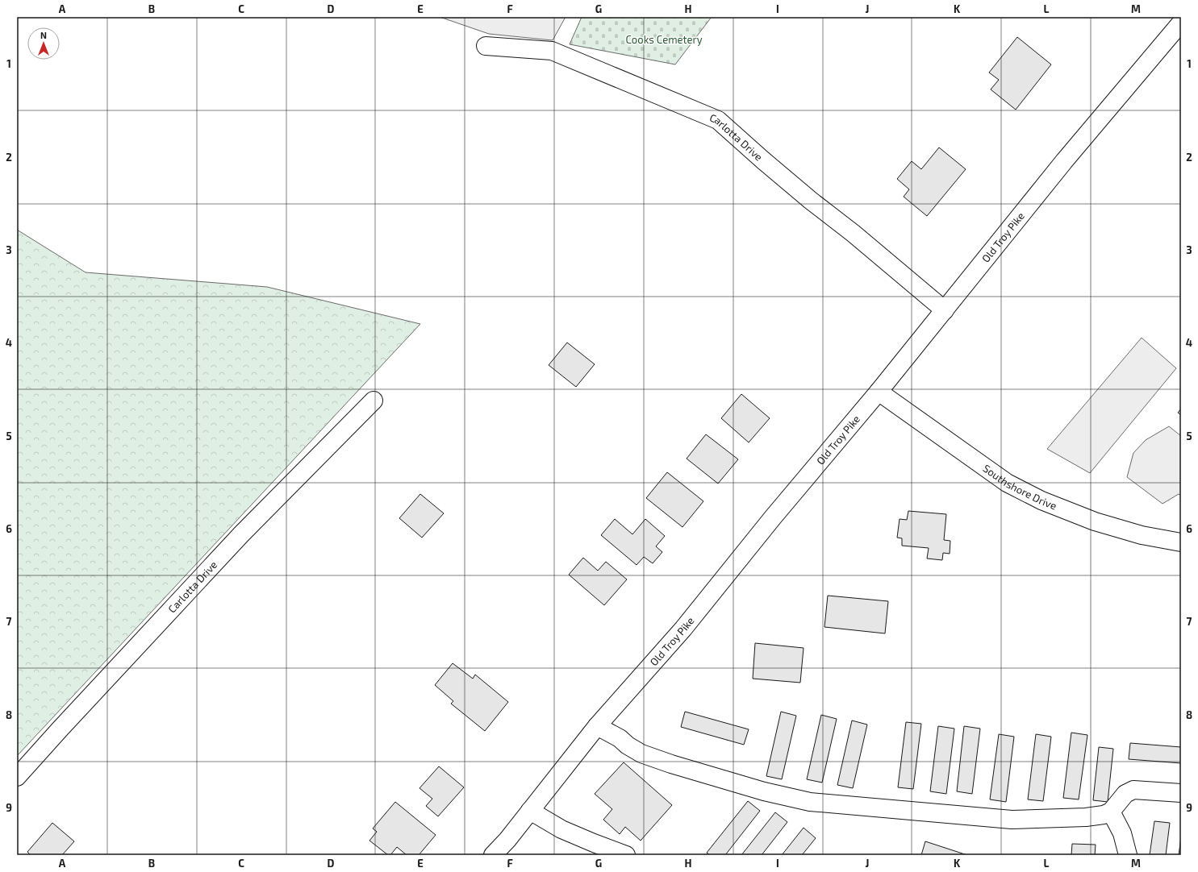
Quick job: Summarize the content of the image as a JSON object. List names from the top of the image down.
{
  "streets": {
    "street": ["Carlotta Drive", "Old Troy Pike", "Southshore Drive"]
  },
  "crossings": [
    ["Carlotta Drive", "Old Troy Pike"],
    ["Old Troy Pike", "Southshore Drive"]
  ],
  "parks": ["Cooks Cemetery"],
  "north": "top",
  "grid": {
    "columns": [
      "A",
      "B",
      "C",
      "D",
      "E",
      "F",
      "G",
      "H",
      "I",
      "J",
      "K",
      "L",
      "M"
    ],
    "rows": [
      "1",
      "2",
      "3",
      "4",
      "5",
      "6",
      "7",
      "8",
      "9"
    ]
  }
}
